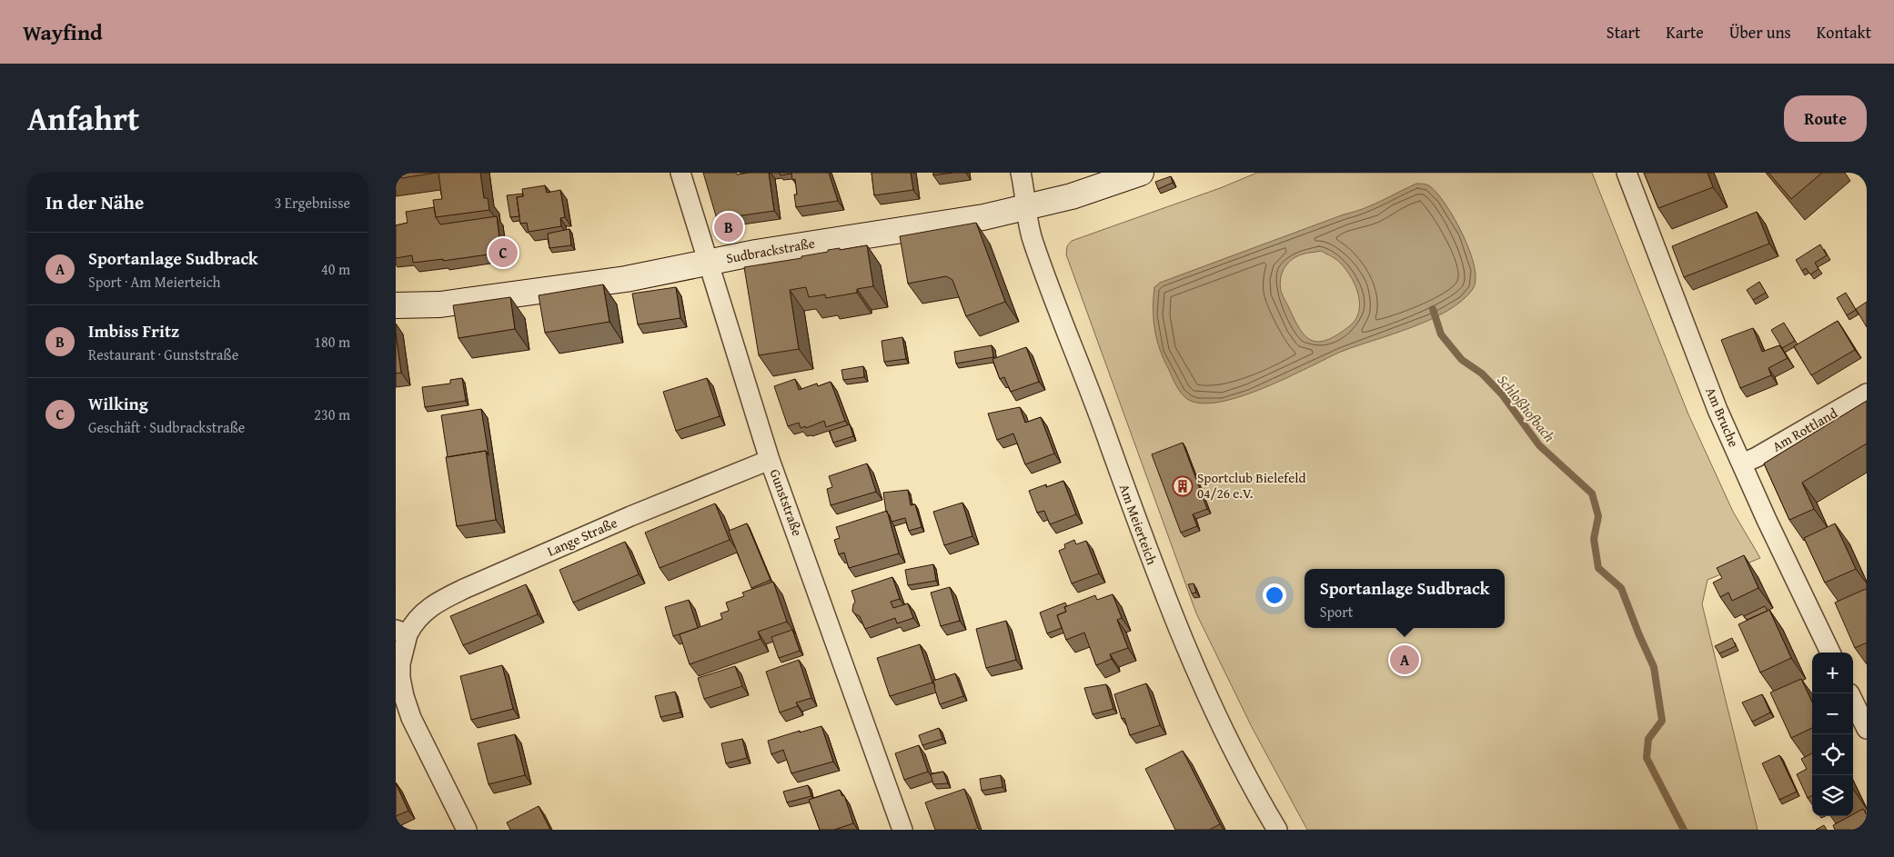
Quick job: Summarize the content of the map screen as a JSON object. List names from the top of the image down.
{
  "streets": {
    "street": [
      "Sudbrackstraße",
      "Am Bruche",
      "Am Rottland",
      "Gunststraße",
      "Am Meierteich",
      "Lange Straße"
    ]
  },
  "crossings": [
    ["Sudbrackstraße", "Gunststraße"],
    ["Sudbrackstraße", "Am Meierteich"],
    ["Am Bruche", "Am Rottland"],
    ["Gunststraße", "Lange Straße"]
  ],
  "water": ["Schloßhofbach"],
  "places": {
    "building": ["Sportclub Bielefeld 04/26 e.V."]
  },
  "page": {
    "header": "Wayfind",
    "nav": [
      "Start",
      "Karte",
      "Über uns",
      "Kontakt"
    ],
    "title": "Anfahrt",
    "buttons": "Route",
    "heading": ["In der Nähe", "3 Ergebnisse"],
    "pins": ["B", "C", "A"],
    "list": [
      {
        "mark": "A",
        "name": "Sportanlage Sudbrack",
        "note": "Sport · Am Meierteich",
        "value": "40 m"
      },
      {
        "mark": "B",
        "name": "Imbiss Fritz",
        "note": "Restaurant · Gunststraße",
        "value": "180 m"
      },
      {
        "mark": "C",
        "name": "Wilking",
        "note": "Geschäft · Sudbrackstraße",
        "value": "230 m"
      }
    ],
    "popup": ["Sportanlage Sudbrack", "Sport"],
    "map_buttons": ["+", "−"]
  }
}
